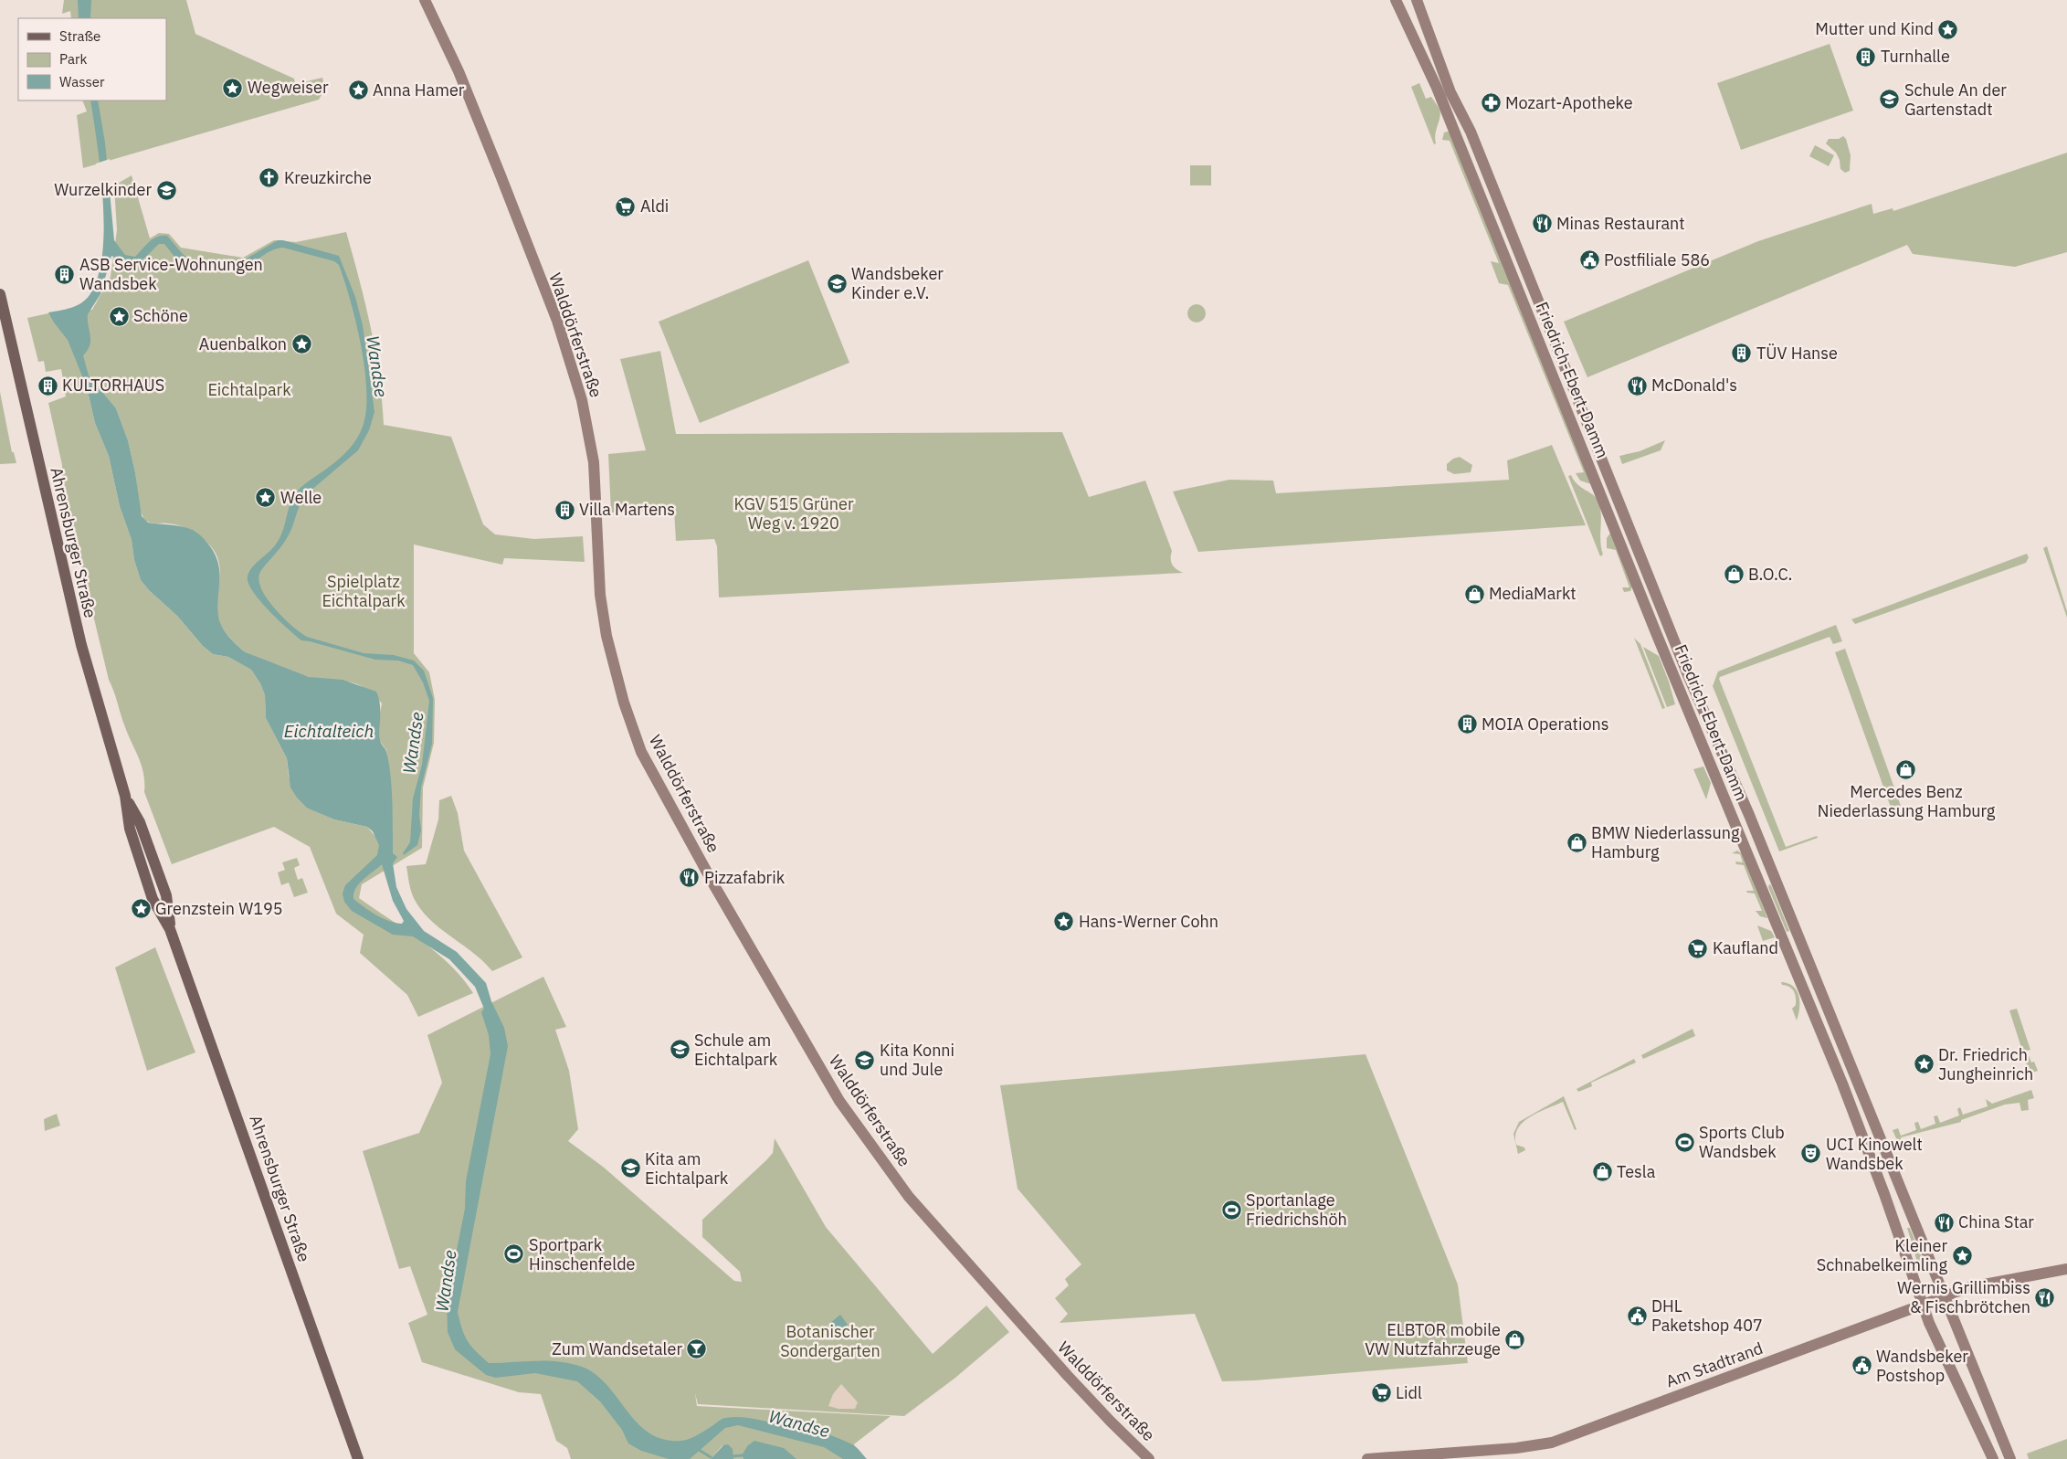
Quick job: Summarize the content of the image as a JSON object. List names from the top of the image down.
{
  "streets": {
    "main road": [
      "Walddörferstraße",
      "Friedrich-Ebert-Damm",
      "Ahrensburger Straße",
      "Am Stadtrand"
    ]
  },
  "crossings": [
    ["Friedrich-Ebert-Damm", "Am Stadtrand"]
  ],
  "water": ["Wandse", "Eichtalteich"],
  "parks": [
    "Eichtalpark",
    "KGV 515 Grüner Weg v. 1920",
    "Spielplatz Eichtalpark",
    "Botanischer Sondergarten"
  ],
  "places": {
    "place": [
      "Mutter und Kind",
      "Wegweiser",
      "Anna Hamer",
      "Schöne",
      "Auenbalkon",
      "Welle",
      "Grenzstein W195",
      "Hans-Werner Cohn",
      "Dr. Friedrich Jungheinrich",
      "Kleiner Schnabelkeimling"
    ],
    "building": [
      "Turnhalle",
      "ASB Service-Wohnungen Wandsbek",
      "TÜV Hanse",
      "KULTORHAUS",
      "Villa Martens",
      "MOIA Operations"
    ],
    "school or university": [
      "Schule An der Gartenstadt",
      "Wurzelkinder",
      "Wandsbeker Kinder e.V.",
      "Schule am Eichtalpark",
      "Kita Konni und Jule",
      "Kita am Eichtalpark"
    ],
    "pharmacy": ["Mozart-Apotheke"],
    "church": ["Kreuzkirche"],
    "supermarket": ["Aldi", "Kaufland", "Lidl"],
    "restaurant": [
      "Minas Restaurant",
      "McDonald's",
      "Pizzafabrik",
      "China Star",
      "Wernis Grillimbiss & Fischbrötchen"
    ],
    "public building": ["Postfiliale 586", "DHL Paketshop 407", "Wandsbeker Postshop"],
    "shop": [
      "B.O.C.",
      "MediaMarkt",
      "Mercedes Benz Niederlassung Hamburg",
      "BMW Niederlassung Hamburg",
      "Tesla",
      "ELBTOR mobile VW Nutzfahrzeuge"
    ],
    "sports": ["Sports Club Wandsbek", "Sportanlage Friedrichshöh", "Sportpark Hinschenfelde"],
    "theatre": ["UCI Kinowelt Wandsbek"],
    "bar": ["Zum Wandsetaler"]
  },
  "legend": ["Straße", "Park", "Wasser"]
}
